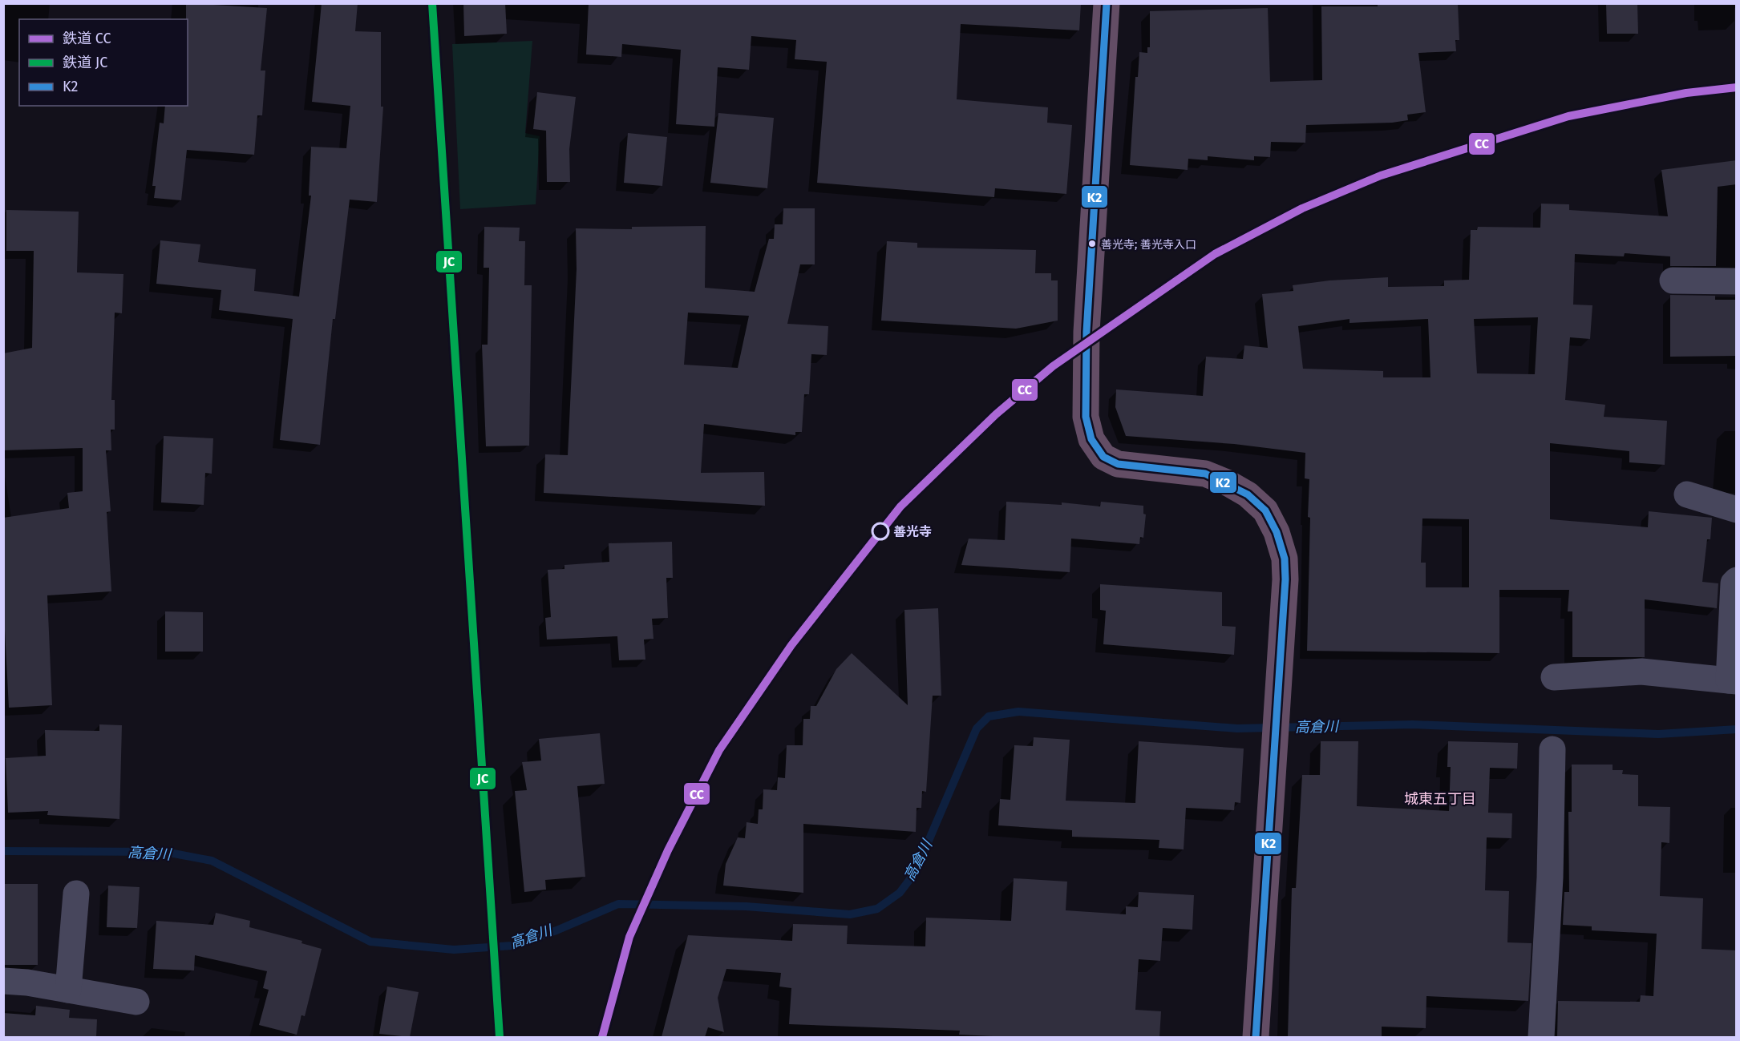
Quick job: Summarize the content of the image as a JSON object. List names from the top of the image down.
{
  "districts": ["城東五丁目"],
  "water": ["高倉川"],
  "places": ["善光寺; 善光寺入口", "善光寺"],
  "lines": ["rail line JC", "transit line K2", "rail line CC"],
  "legend": ["鉄道 CC", "鉄道 JC", "K2"]
}
